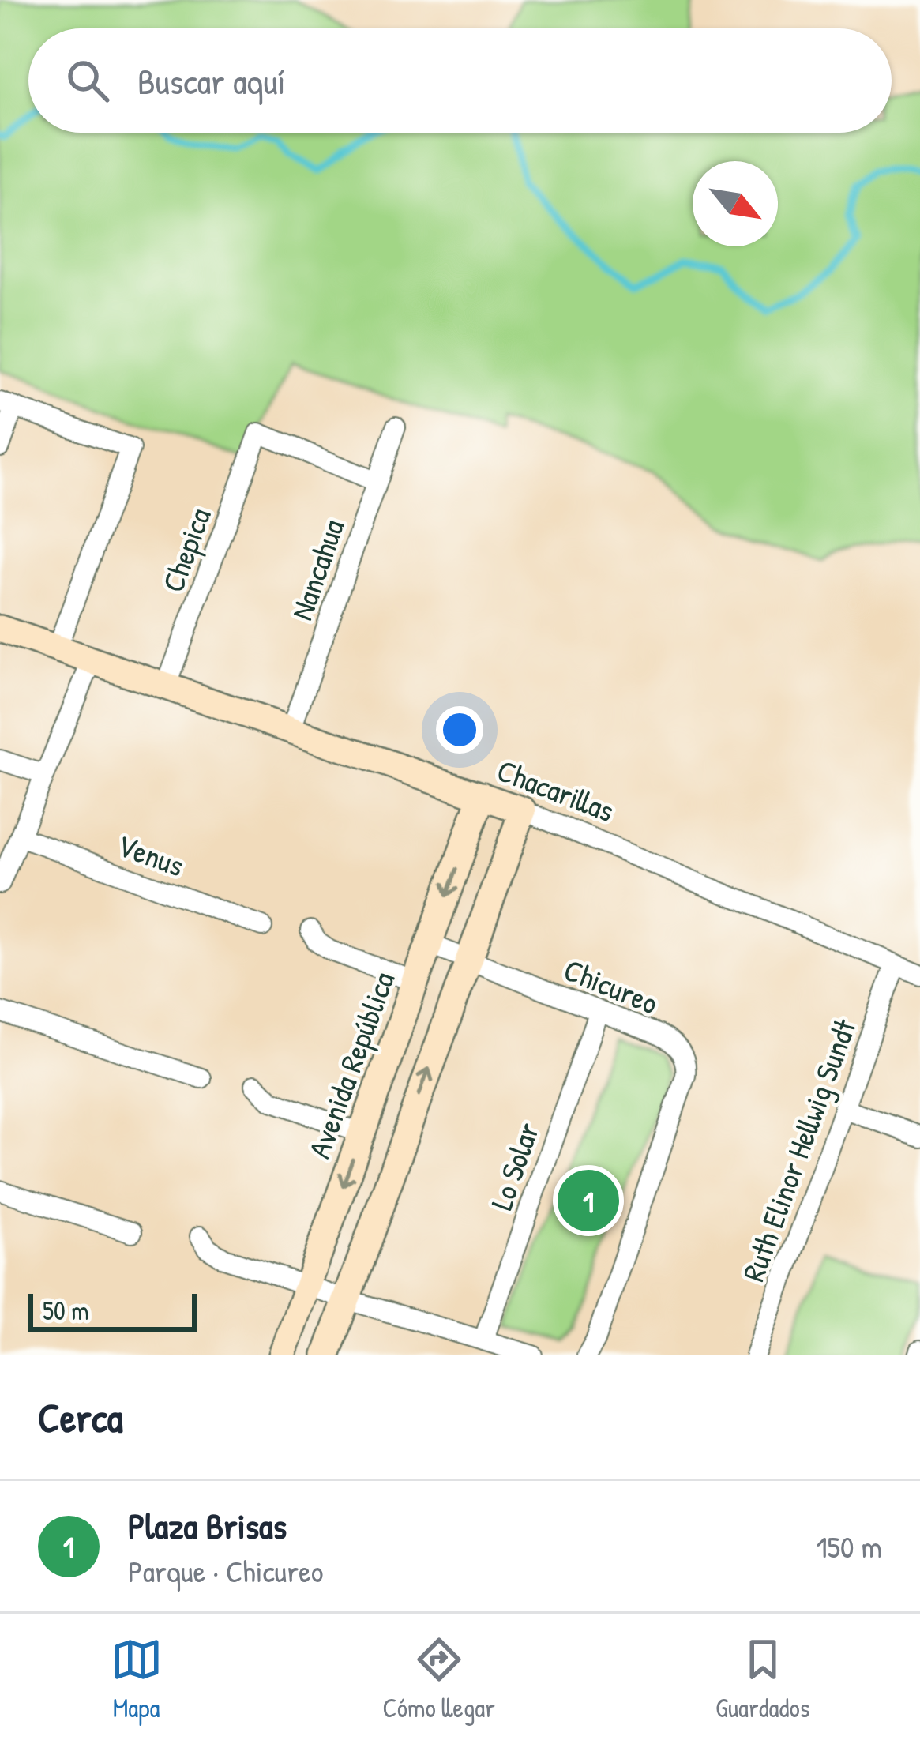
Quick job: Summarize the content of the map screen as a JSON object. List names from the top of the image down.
{
  "streets": {
    "street": [
      "Chepica",
      "Nancahua",
      "Chacarillas",
      "Venus",
      "Chicureo",
      "Avenida República",
      "Ruth Elinor Hellwig Sundt",
      "Lo Solar"
    ]
  },
  "crossings": [
    ["Chepica", "Nancahua"],
    ["Chepica", "Chacarillas"],
    ["Nancahua", "Chacarillas"],
    ["Chacarillas", "Avenida República"],
    ["Chacarillas", "Ruth Elinor Hellwig Sundt"],
    ["Chicureo", "Avenida República"],
    ["Chicureo", "Lo Solar"]
  ],
  "scale_bar": "50 m",
  "north": "bottom right",
  "page": {
    "search": "Buscar aquí",
    "pins": "1",
    "scale": "50 m",
    "heading": "Cerca",
    "list": [
      {
        "mark": "1",
        "name": "Plaza Brisas",
        "note": "Parque · Chicureo",
        "value": "150 m"
      }
    ],
    "nav": ["Mapa", "Cómo llegar", "Guardados"]
  }
}
